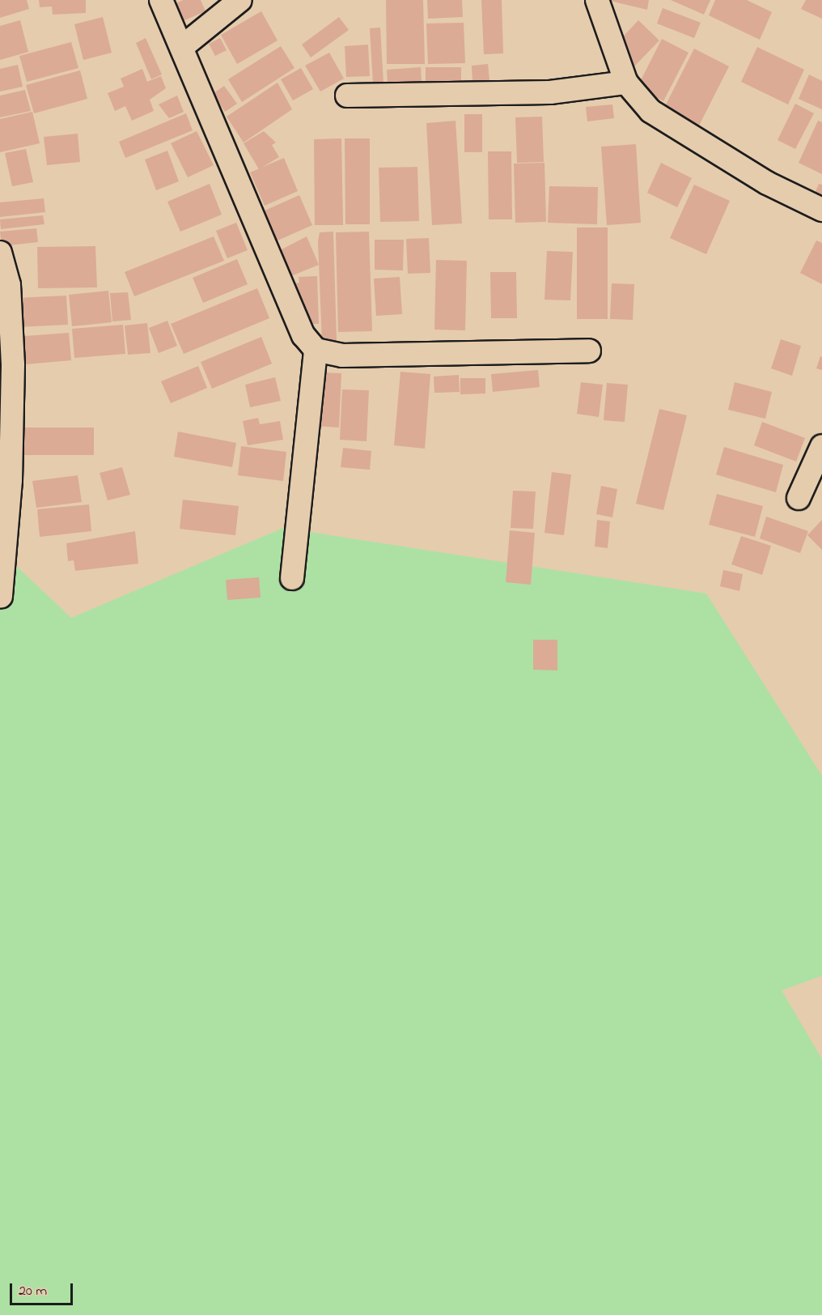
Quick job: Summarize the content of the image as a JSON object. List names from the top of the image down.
{
  "scale_bar": "20 m"
}
